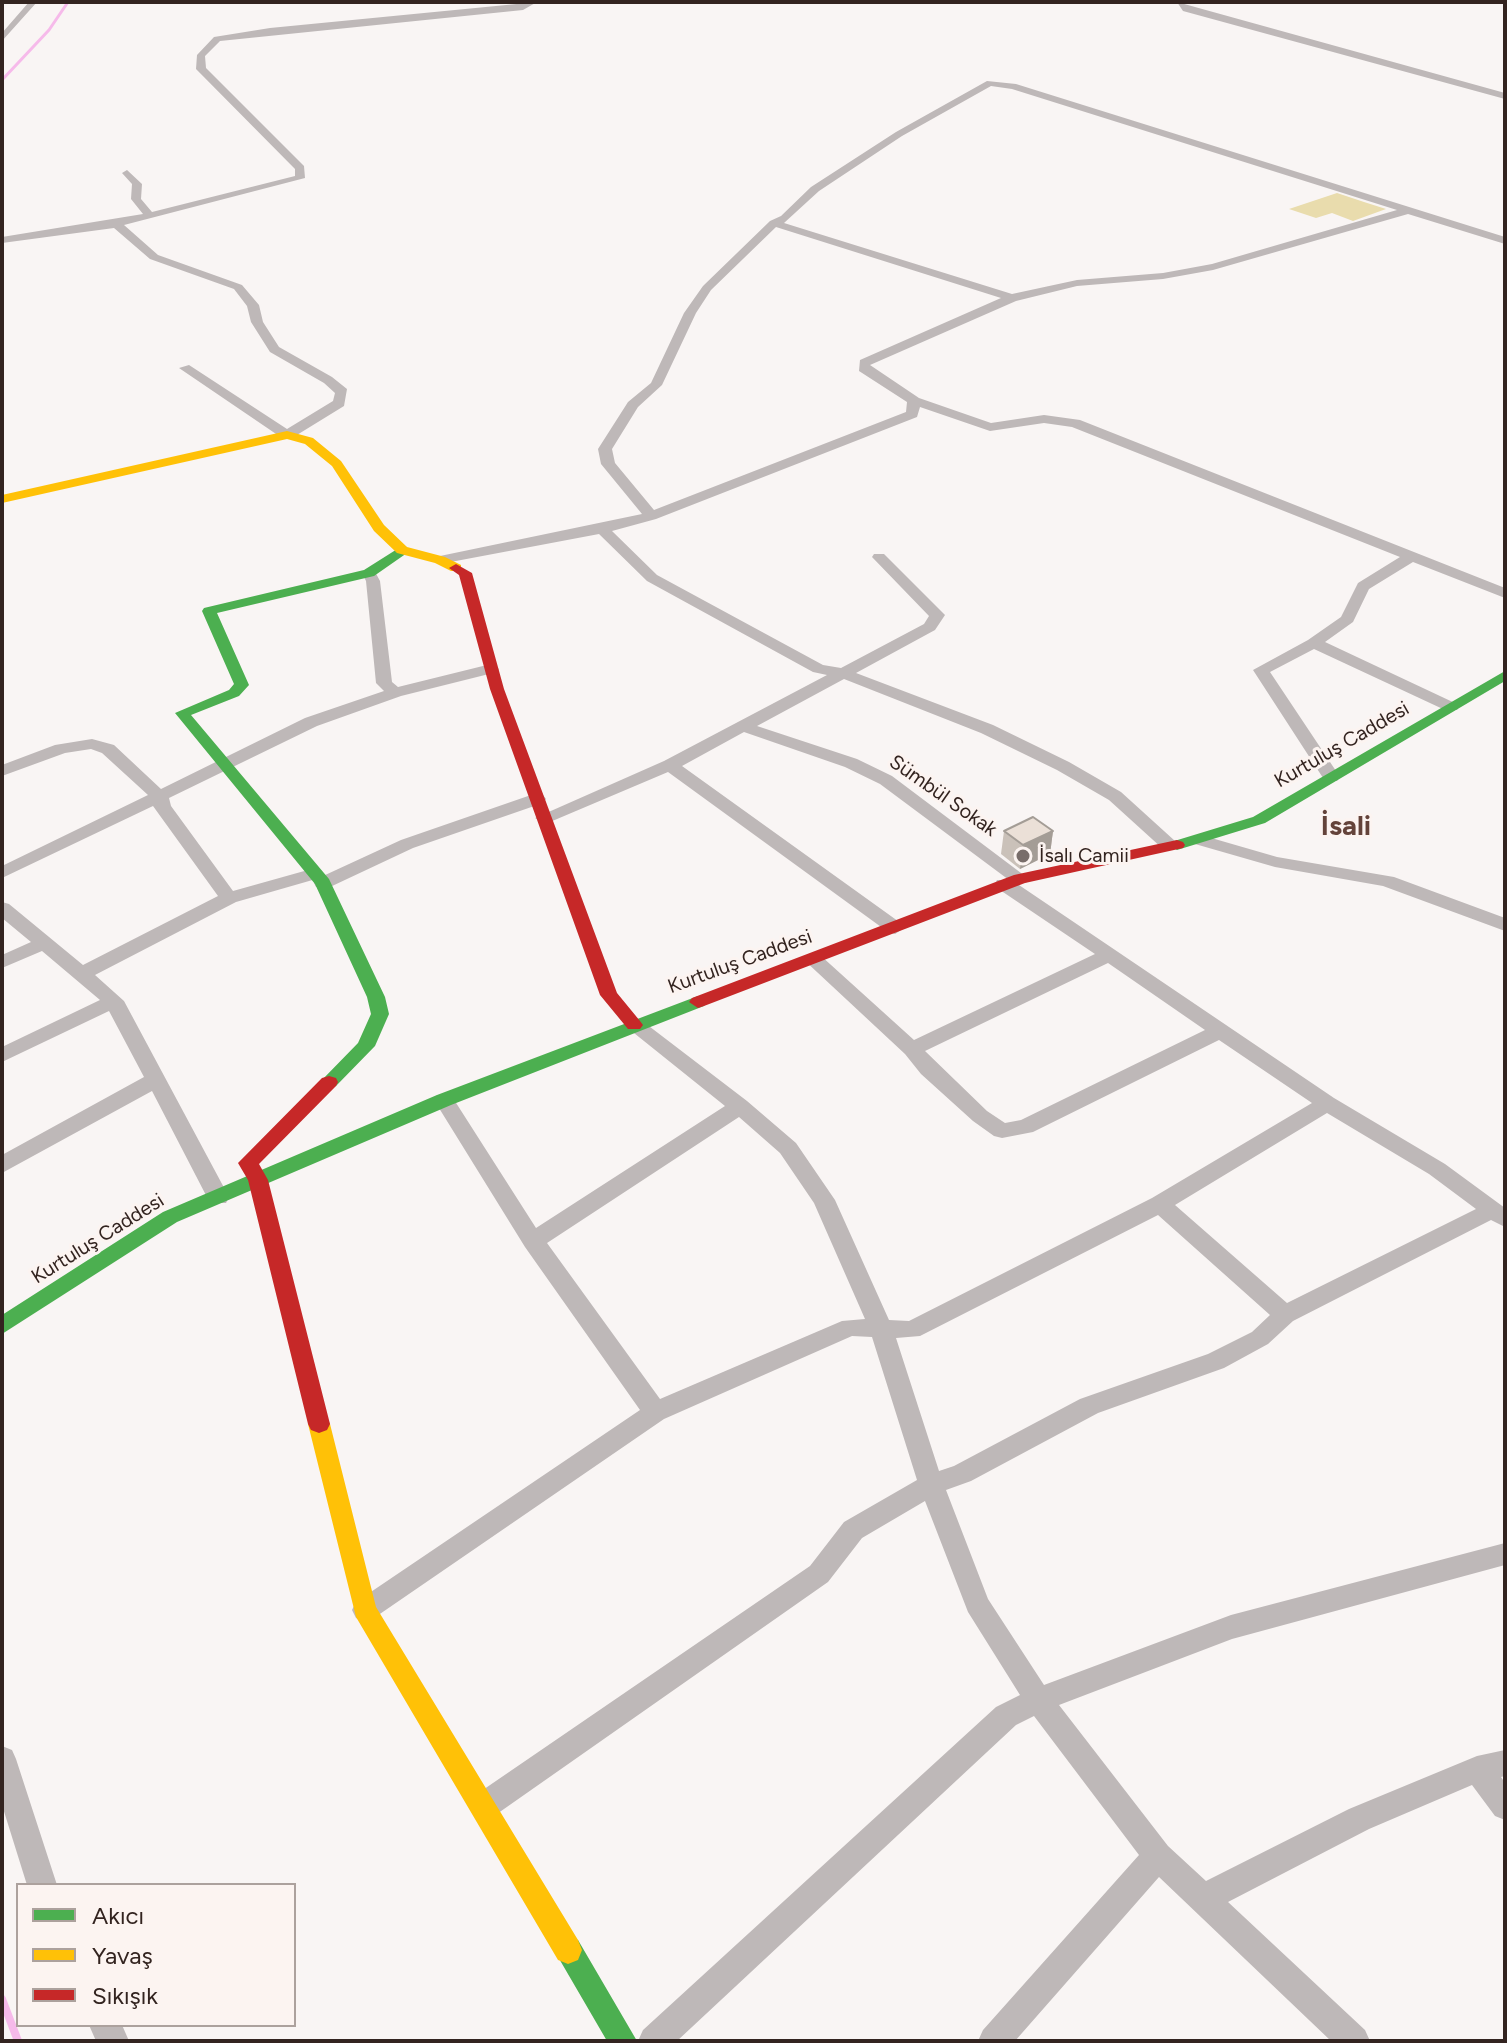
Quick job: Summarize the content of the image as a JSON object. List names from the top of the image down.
{
  "streets": {
    "street": ["Kurtuluş Caddesi", "Sümbül Sokak"]
  },
  "crossings": [
    ["Kurtuluş Caddesi", "Sümbül Sokak"]
  ],
  "districts": ["İsali"],
  "places": ["İsalı Camii"],
  "legend": ["Akıcı", "Yavaş", "Sıkışık"]
}
